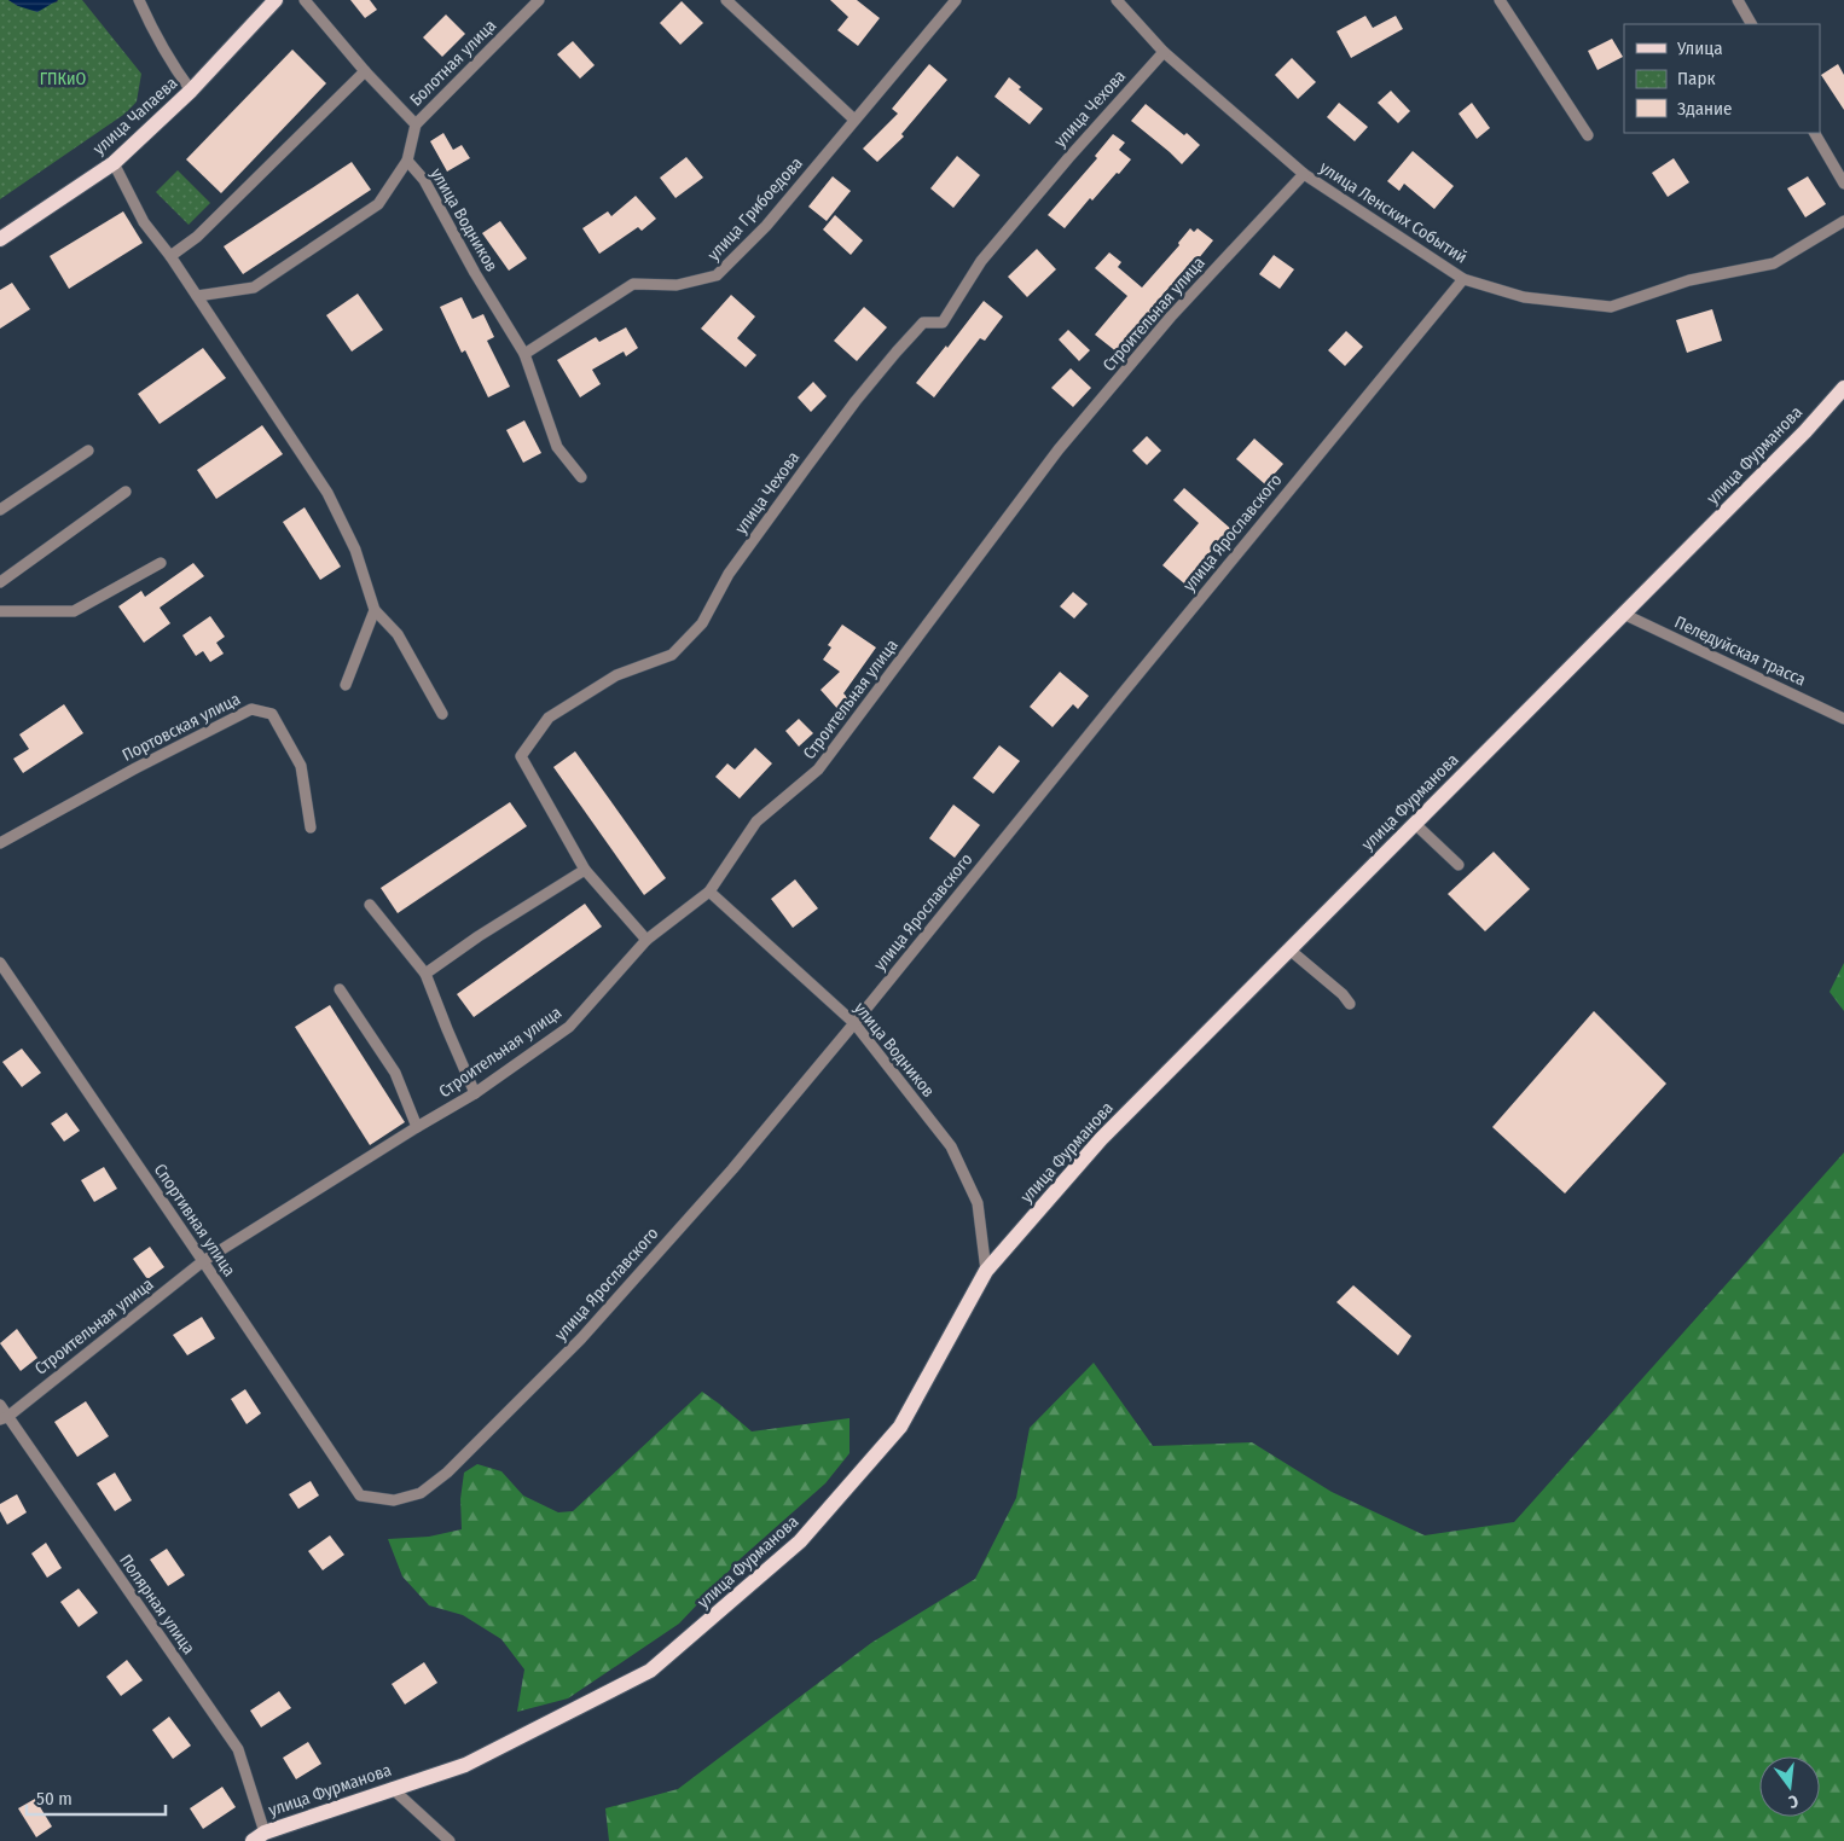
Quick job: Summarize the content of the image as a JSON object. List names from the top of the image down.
{
  "streets": {
    "main road": ["улица Чапаева", "улица Фурманова"],
    "street": [
      "Болотная улица",
      "улица Чехова",
      "улица Грибоедова",
      "улица Ленских Событий",
      "улица Водников",
      "Строительная улица",
      "улица Ярославского",
      "Пеледуйская трасса",
      "Портовская улица",
      "Спортивная улица",
      "Полярная улица"
    ]
  },
  "crossings": [
    ["Болотная улица", "улица Водников"],
    ["улица Чехова", "улица Ленских Событий"],
    ["улица Чехова", "Строительная улица"],
    ["улица Грибоедова", "улица Водников"],
    ["улица Ленских Событий", "Строительная улица"],
    ["улица Ленских Событий", "улица Ярославского"],
    ["улица Водников", "Строительная улица"],
    ["улица Водников", "улица Фурманова"],
    ["улица Водников", "улица Ярославского"],
    ["Строительная улица", "Спортивная улица"],
    ["Строительная улица", "Полярная улица"],
    ["улица Фурманова", "Пеледуйская трасса"],
    ["улица Фурманова", "Полярная улица"],
    ["улица Ярославского", "Спортивная улица"]
  ],
  "parks": ["ГПКиО"],
  "legend": ["Улица", "Парк", "Здание"],
  "scale_bar": "50 m",
  "north": "bottom"
}
